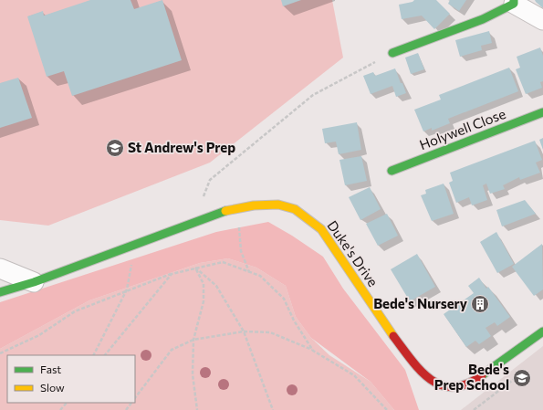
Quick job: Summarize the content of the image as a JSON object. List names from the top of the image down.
{
  "streets": {
    "main road": ["Holywell Close", "Duke's Drive"]
  },
  "places": {
    "school or university": ["St Andrew's Prep", "Bede's Prep School"],
    "building": ["Bede's Nursery"]
  },
  "legend": ["Fast", "Slow"]
}
